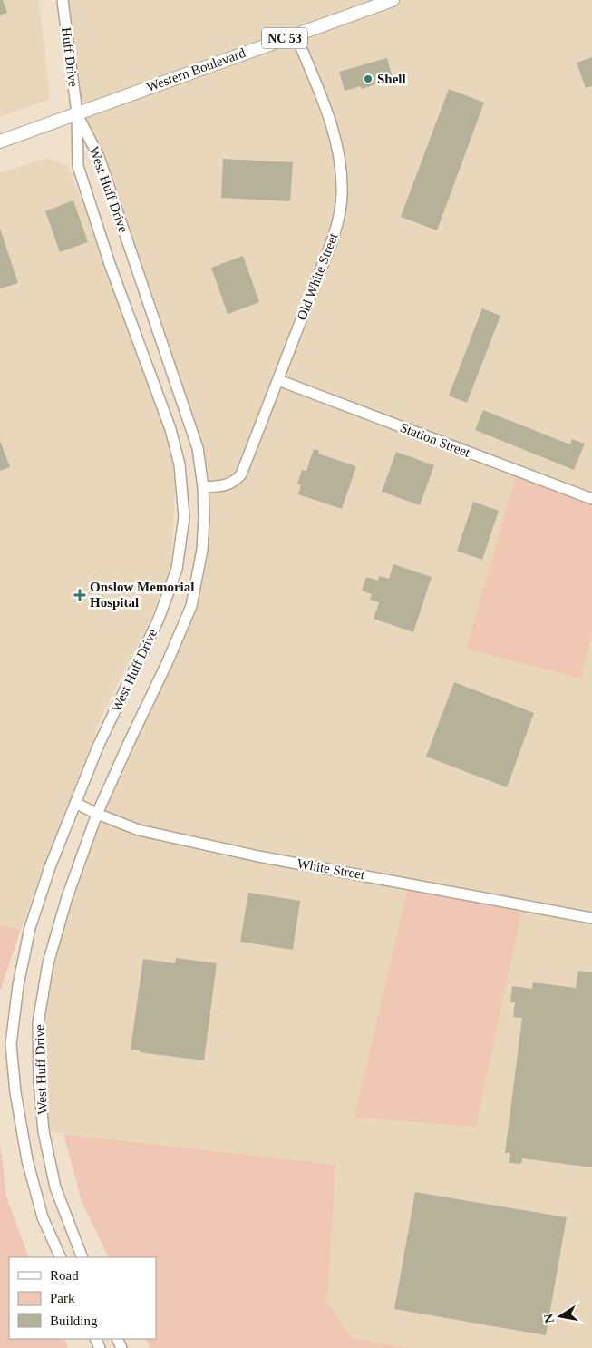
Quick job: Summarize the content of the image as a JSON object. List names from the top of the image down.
{
  "streets": {
    "main road": ["NC 53", "Western Boulevard"],
    "street": [
      "Huff Drive",
      "West Huff Drive",
      "Old White Street",
      "Station Street",
      "White Street"
    ]
  },
  "crossings": [
    ["Huff Drive", "Western Boulevard"],
    ["Huff Drive", "West Huff Drive"],
    ["Western Boulevard", "West Huff Drive"],
    ["Western Boulevard", "Old White Street"],
    ["West Huff Drive", "Old White Street"],
    ["West Huff Drive", "White Street"],
    ["Old White Street", "Station Street"]
  ],
  "places": {
    "other": ["Shell"],
    "health": ["Onslow Memorial Hospital"]
  },
  "legend": ["Road", "Park", "Building"],
  "north": "left"
}
